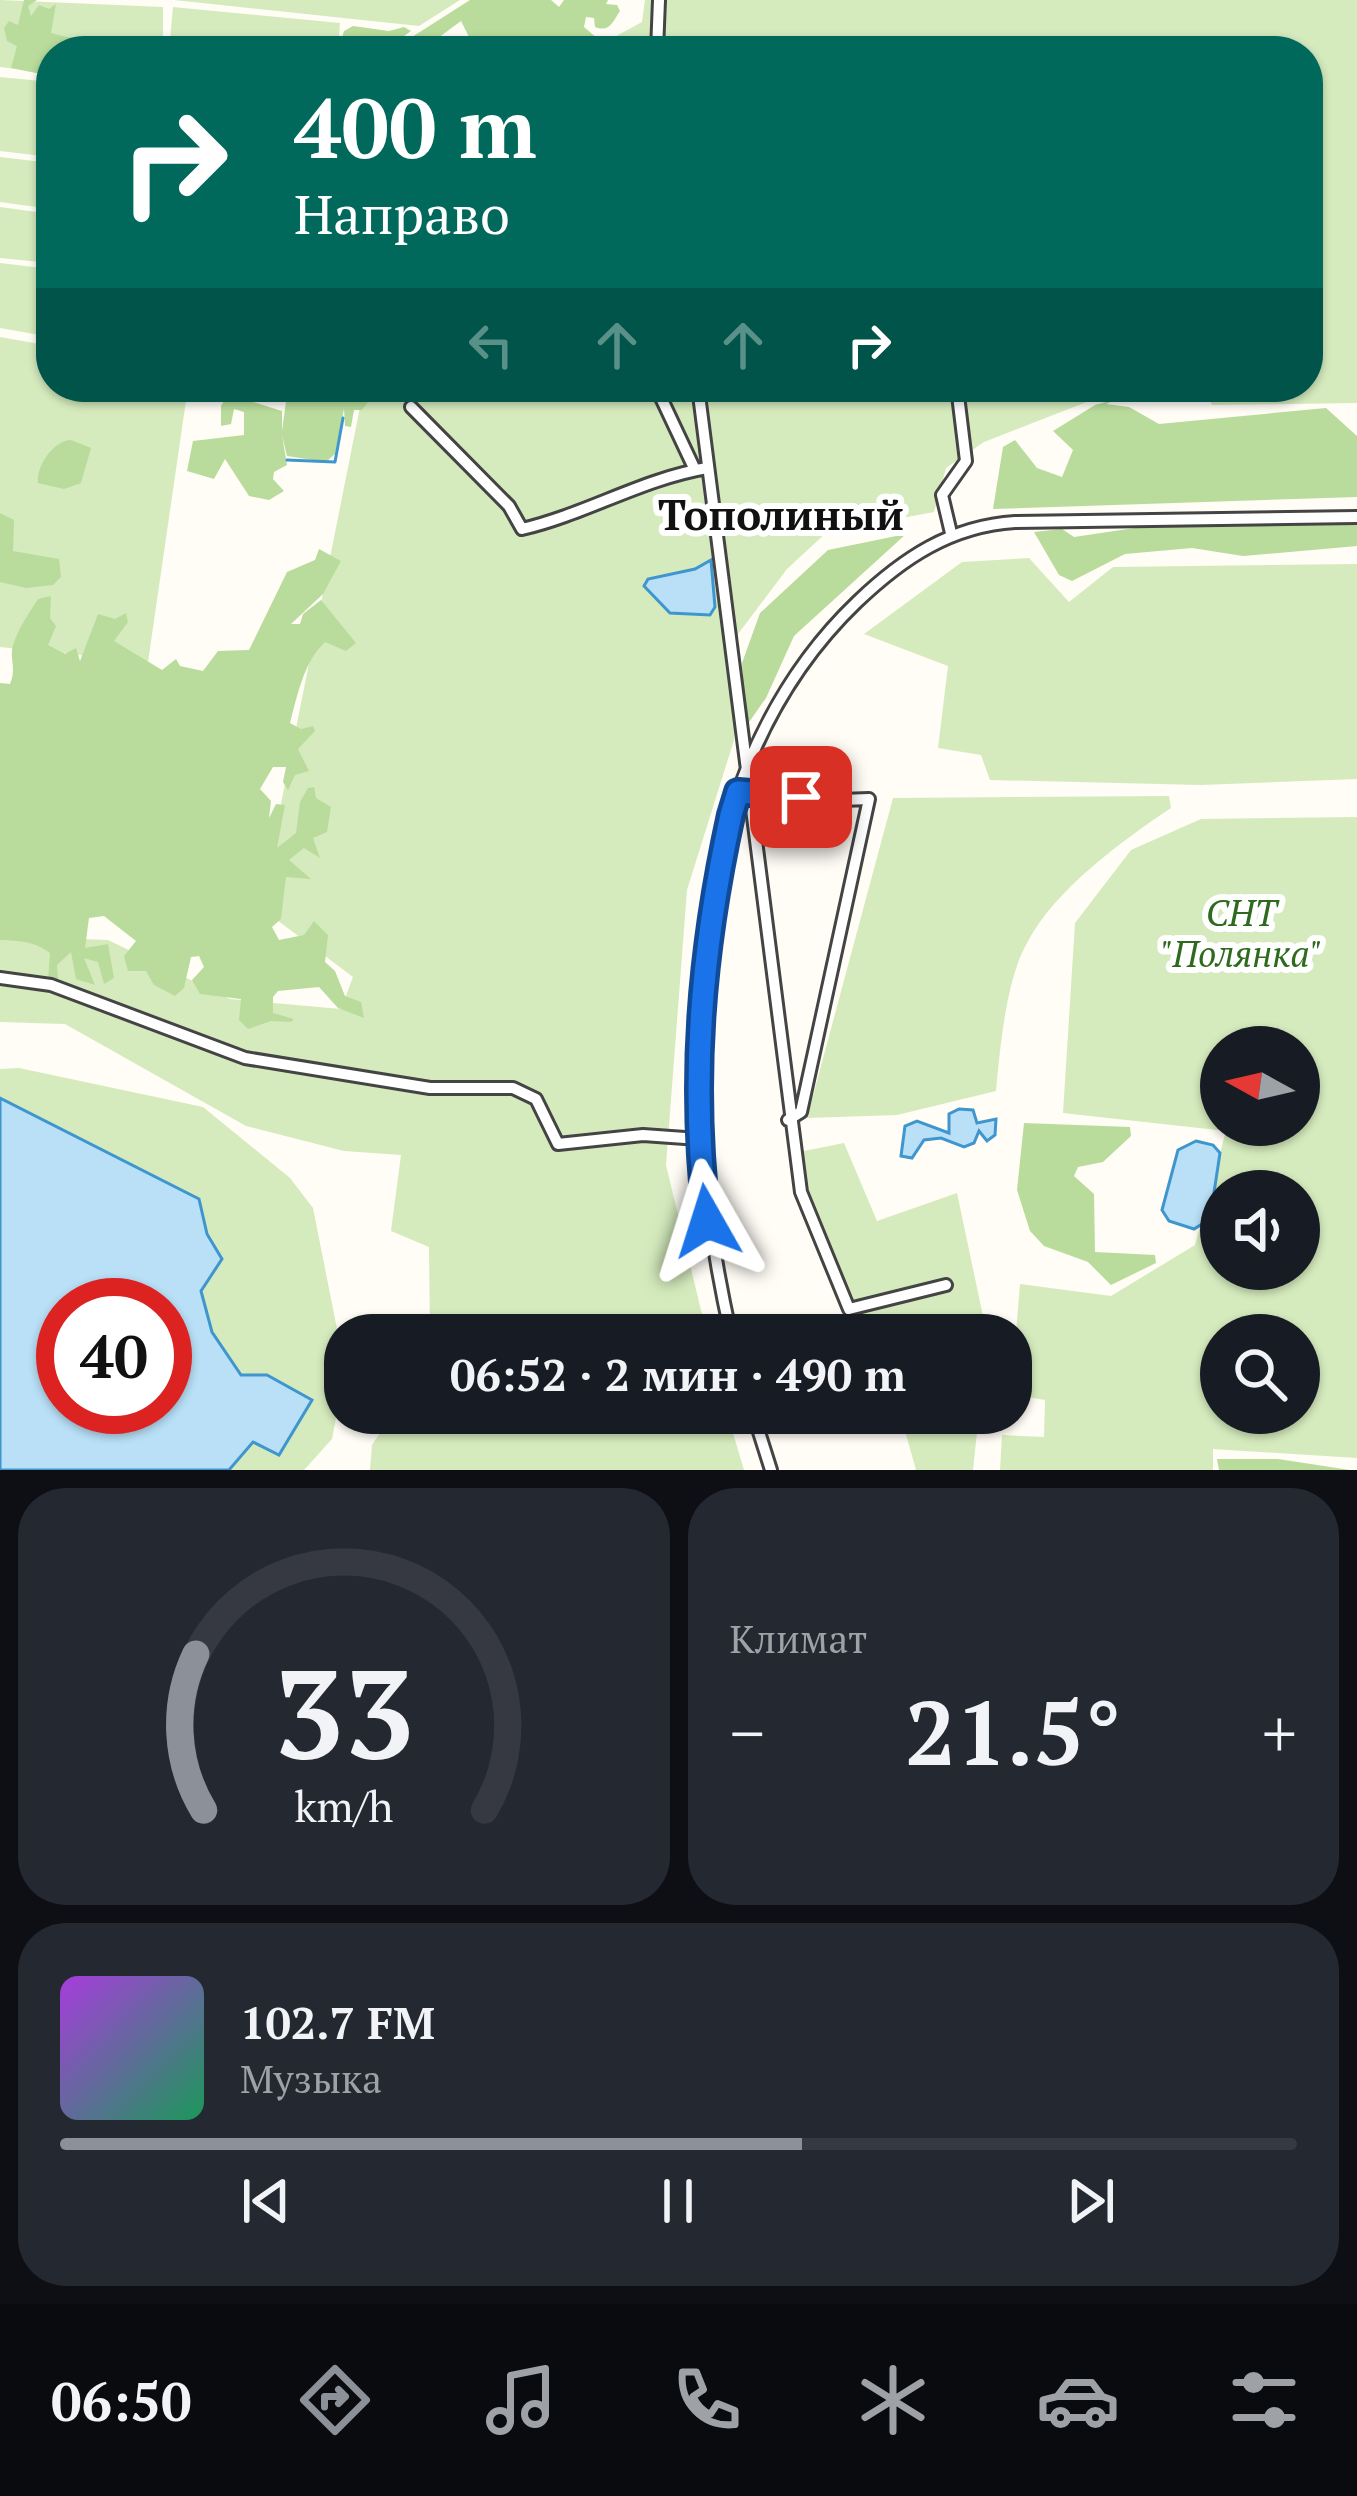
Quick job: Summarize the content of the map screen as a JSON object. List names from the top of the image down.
{
  "districts": ["Тополиный"],
  "parks": ["СНТ \"Полянка\""],
  "north": "left",
  "page": {
    "turn": ["400 m", "Направо"],
    "limit": "40",
    "trip": "06:52 · 2 мин · 490 m",
    "tile": "Климат",
    "heat": ["−", "21.5°", "+"],
    "song": ["102.7 FM", "Музыка"],
    "tabs": "06:50",
    "gauge": ["33", "km/h"]
  }
}
